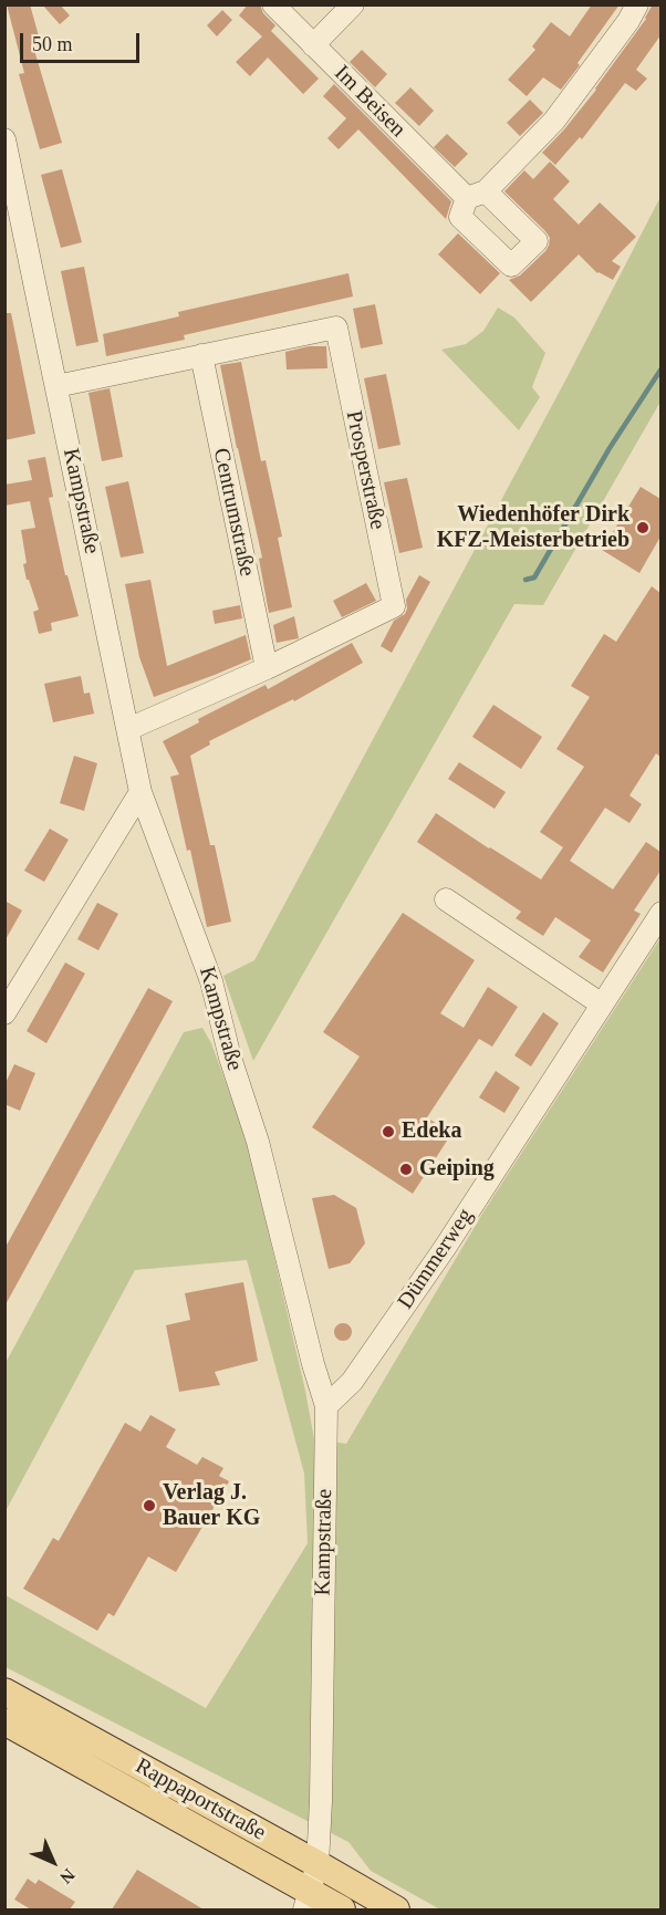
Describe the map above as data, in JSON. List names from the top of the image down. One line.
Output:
{"streets":{"main road":["Rappaportstraße"],"street":["Im Beisen","Prosperstraße","Kampstraße","Centrumstraße","Dümmerweg"]},"crossings":[["Prosperstraße","Kampstraße"],["Prosperstraße","Centrumstraße"],["Kampstraße","Dümmerweg"],["Kampstraße","Rappaportstraße"]],"places":["Wiedenhöfer Dirk KFZ-Meisterbetrieb","Edeka","Geiping","Verlag J. Bauer KG"],"scale_bar":"50 m","north":"bottom right"}
